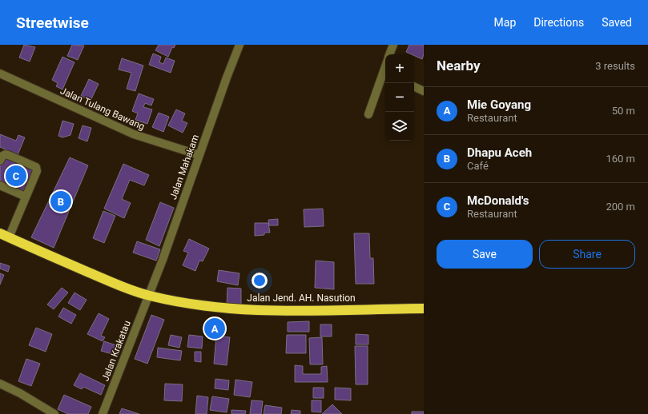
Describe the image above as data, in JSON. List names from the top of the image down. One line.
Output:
{"streets":{"highway":["Jalan Jend. AH. Nasution"],"street":["Jalan Tulang Bawang","Jalan Mahakam","Jalan Krakatau"]},"crossings":[["Jalan Tulang Bawang","Jalan Mahakam"],["Jalan Mahakam","Jalan Jend. AH. Nasution"],["Jalan Mahakam","Jalan Krakatau"],["Jalan Jend. AH. Nasution","Jalan Krakatau"]],"page":{"header":"Streetwise","nav":["Map","Directions","Saved"],"heading":["Nearby","3 results"],"map_buttons":["+","−"],"list":[{"mark":"A","name":"Mie Goyang","note":"Restaurant","value":"50 m"},{"mark":"B","name":"Dhapu Aceh","note":"Café","value":"160 m"},{"mark":"C","name":"McDonald's","note":"Restaurant","value":"200 m"}],"pins":["C","B","A"],"buttons":["Save","Share"]}}
